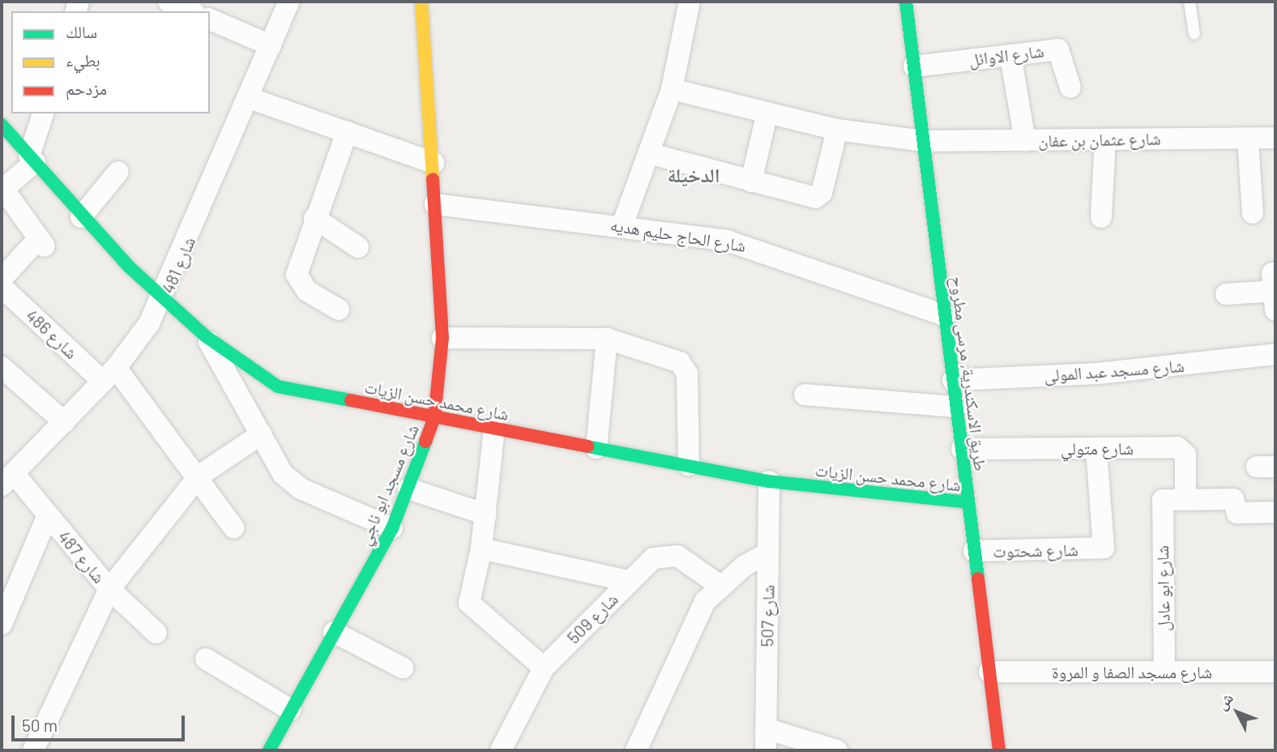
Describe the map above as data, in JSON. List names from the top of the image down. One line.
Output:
{"streets":{"street":["شارع الاوائل","شارع عثمان بن عفان","شارع الحاج حليم هديه","شارع 481","شارع 486","شارع مسجد عبد المولى","طريق الاسكندرية, مرسى مطروح","شارع محمد حسن الزيات","شارع متولي","شارع مسجد ابو ناجي","شارع شحتوت","شارع 487","شارع ابو عادل","شارع 507","شارع 509","شارع مسجد الصفا و المروة"]},"crossings":[["شارع الاوائل","طريق الاسكندرية, مرسى مطروح"],["شارع عثمان بن عفان","طريق الاسكندرية, مرسى مطروح"],["شارع الحاج حليم هديه","طريق الاسكندرية, مرسى مطروح"],["شارع الحاج حليم هديه","شارع مسجد ابو ناجي"],["شارع 481","شارع 486"],["شارع 481","شارع محمد حسن الزيات"],["شارع 481","شارع 487"],["شارع مسجد عبد المولى","طريق الاسكندرية, مرسى مطروح"],["طريق الاسكندرية, مرسى مطروح","شارع محمد حسن الزيات"],["طريق الاسكندرية, مرسى مطروح","شارع متولي"],["طريق الاسكندرية, مرسى مطروح","شارع شحتوت"],["طريق الاسكندرية, مرسى مطروح","شارع مسجد الصفا و المروة"],["شارع محمد حسن الزيات","شارع مسجد ابو ناجي"],["شارع محمد حسن الزيات","شارع 507"],["شارع متولي","شارع شحتوت"],["شارع متولي","شارع ابو عادل"],["شارع ابو عادل","شارع مسجد الصفا و المروة"]],"districts":["الدخيلة"],"legend":["سالك","بطيء","مزدحم"],"scale_bar":"50 m","north":"top left"}
